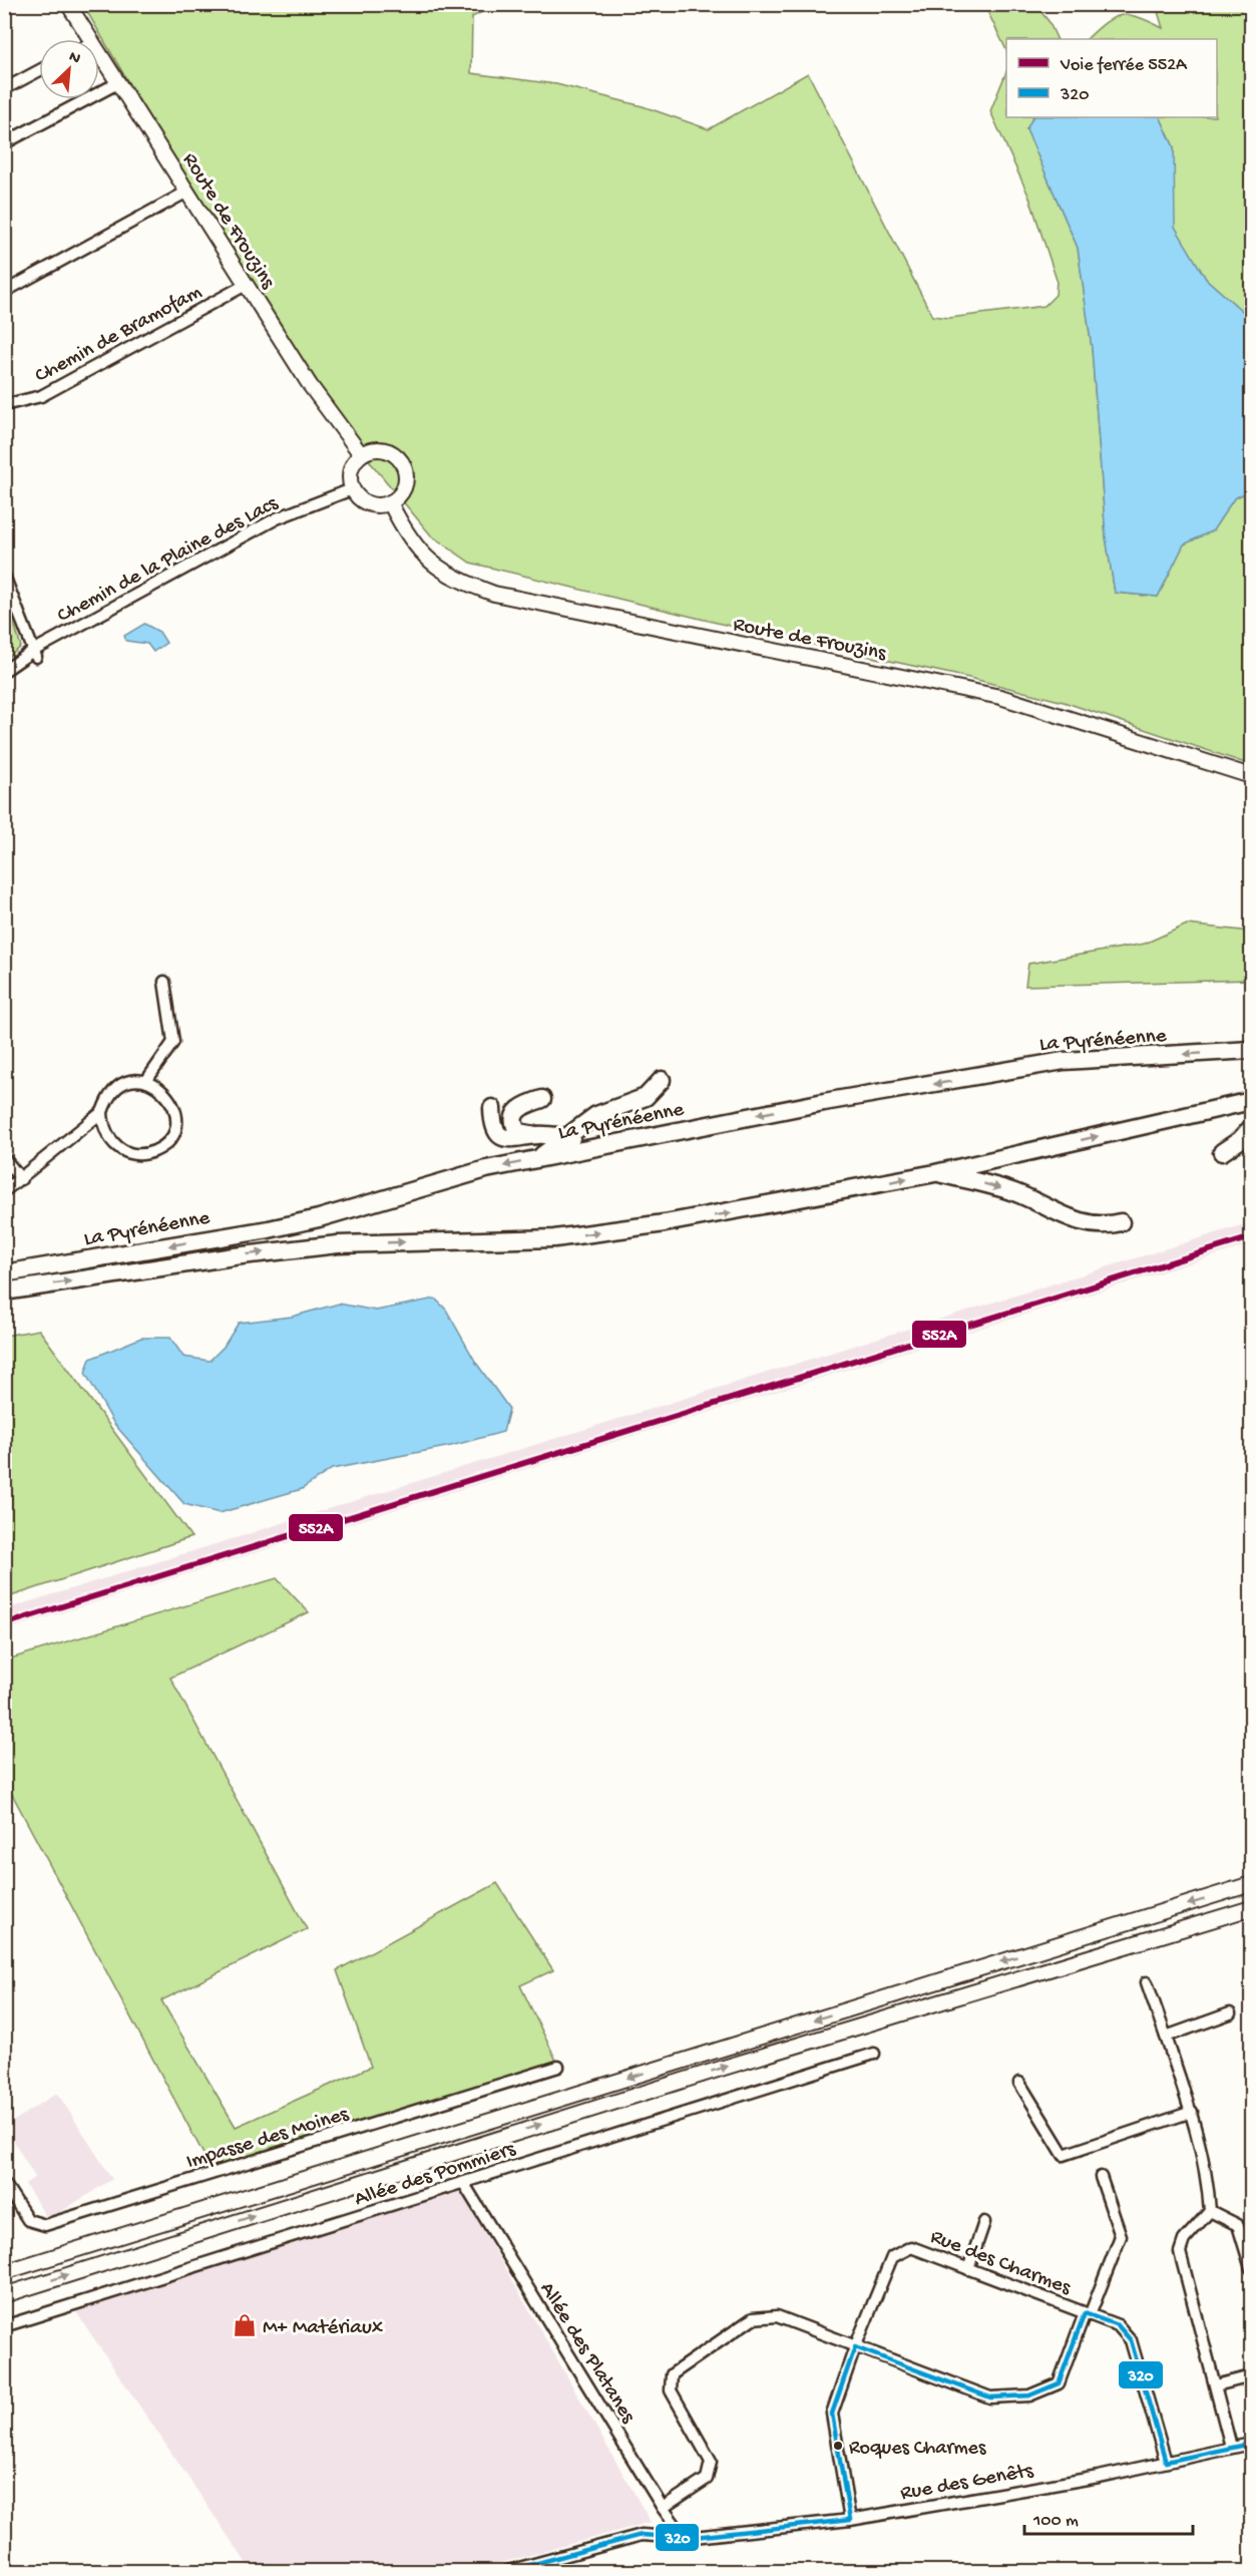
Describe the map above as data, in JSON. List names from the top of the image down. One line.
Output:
{"streets":{"highway":["La Pyrénéenne"],"main road":["Route de Frouzins"],"street":["Chemin de Bramofam","Chemin de la Plaine des Lacs","Impasse des Moines","Allée des Pommiers","Rue des Charmes","Allée des Platanes","Rue des Genêts"]},"crossings":[["Route de Frouzins","Chemin de Bramofam"],["Route de Frouzins","Chemin de la Plaine des Lacs"],["Allée des Pommiers","Allée des Platanes"],["Rue des Charmes","Rue des Genêts"],["Allée des Platanes","Rue des Genêts"]],"places":{"shop":["M+ Matériaux"],"other":["Roques Charmes"]},"lines":["rail line 552A","transit line 320"],"legend":["Voie ferrée 552A","320"],"scale_bar":"100 m","north":"top right"}
